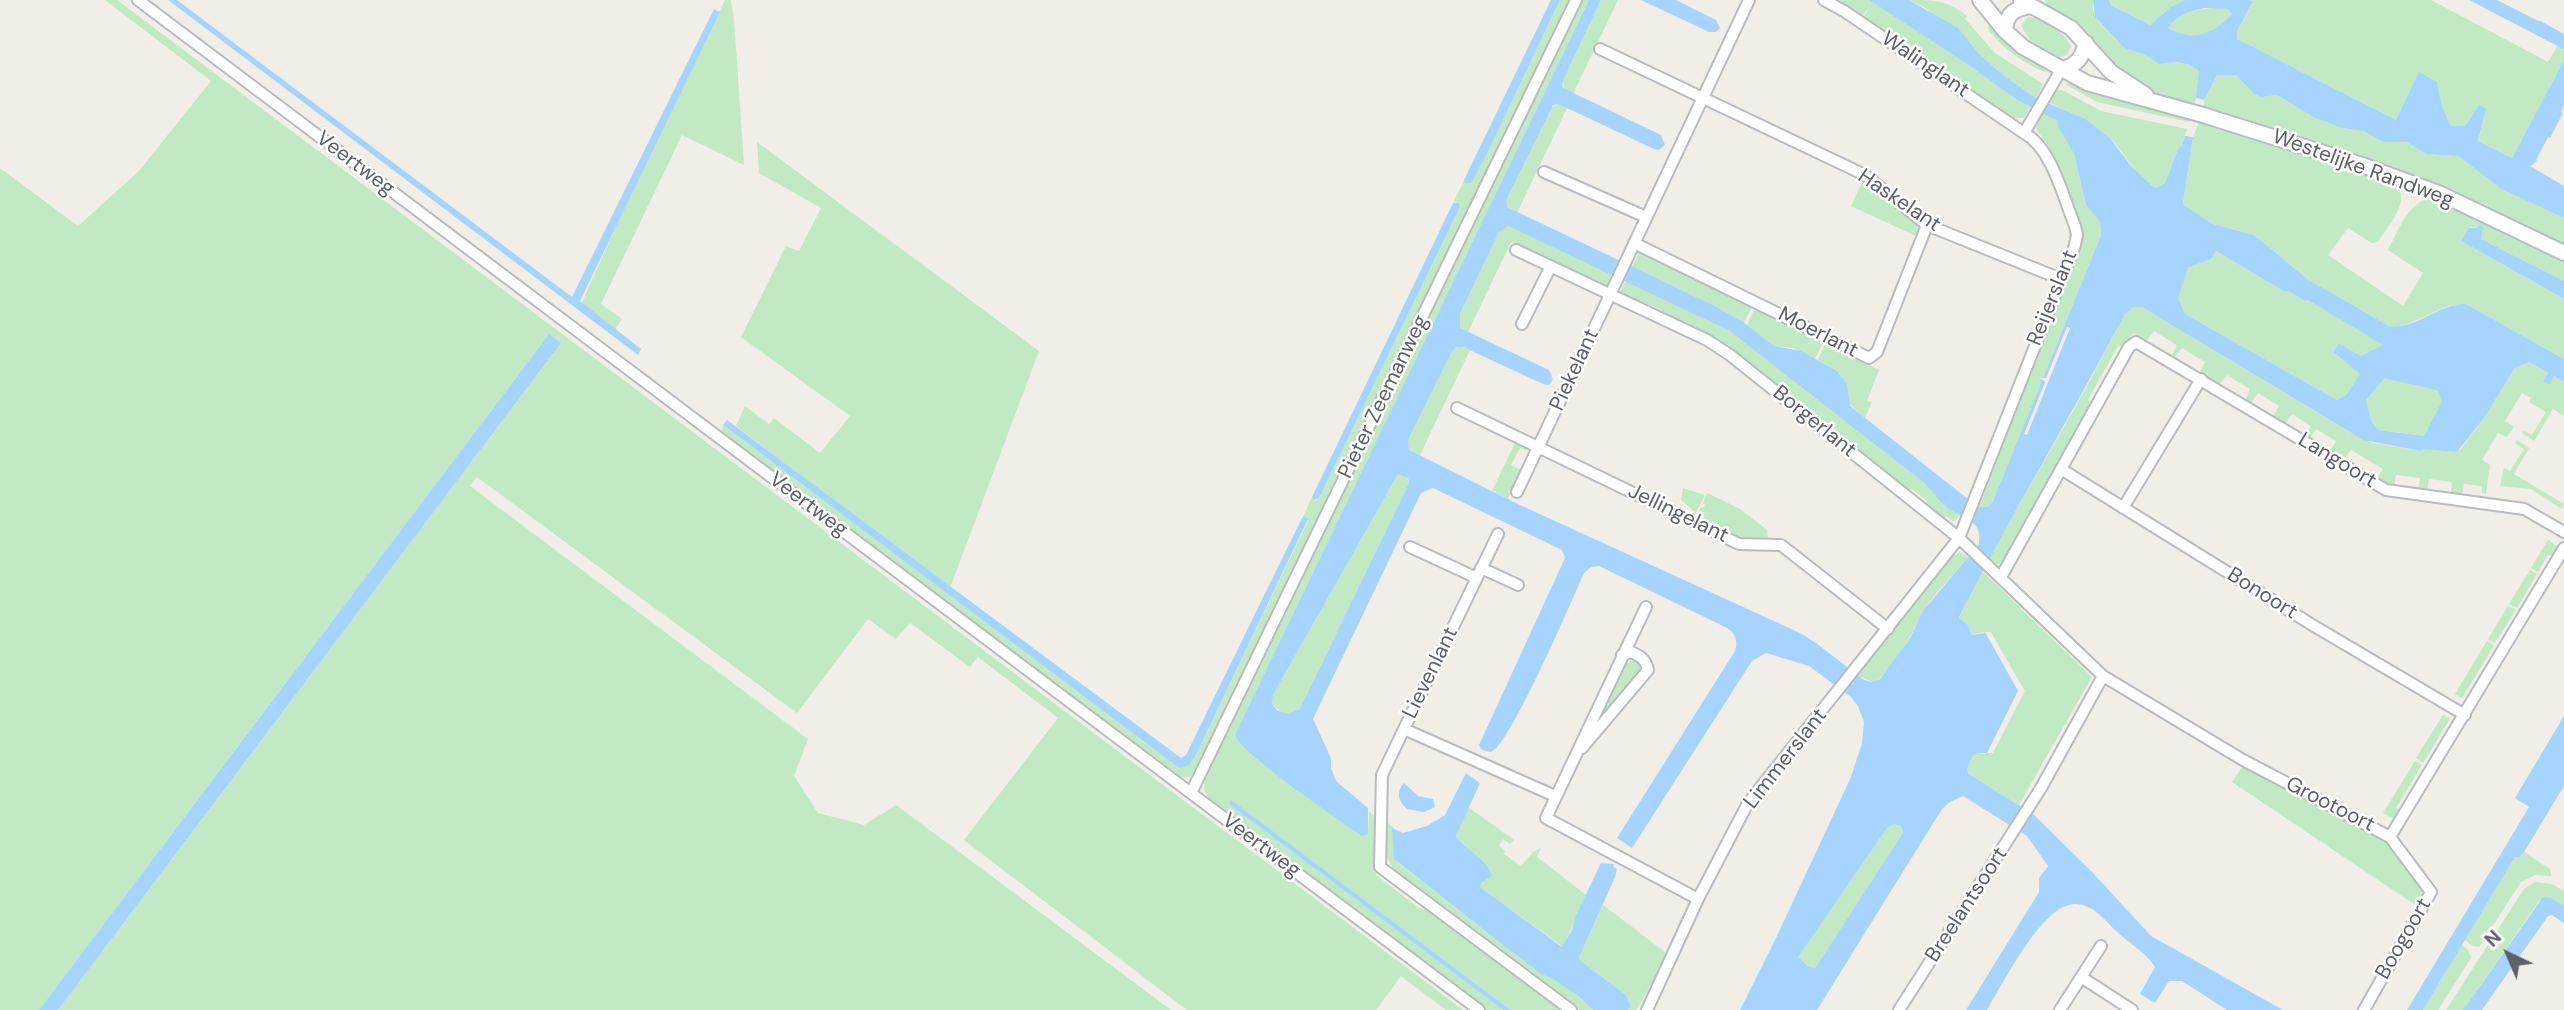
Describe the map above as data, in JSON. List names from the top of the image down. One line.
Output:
{"streets":{"street":["Walinglant","Veertweg","Westelijke Randweg","Haskelant","Reijerslant","Moerlant","Piekelant","Pieter Zeemanweg","Borgerlant","Langoort","Jellingelant","Bonoort","Lievenlant","Limmerslant","Grootoort","Breelantsoort","Boogoort"]},"crossings":[["Walinglant","Reijerslant"],["Veertweg","Pieter Zeemanweg"],["Haskelant","Reijerslant"],["Haskelant","Moerlant"],["Reijerslant","Borgerlant"],["Reijerslant","Jellingelant"],["Reijerslant","Limmerslant"],["Piekelant","Borgerlant"],["Piekelant","Jellingelant"],["Borgerlant","Langoort"],["Borgerlant","Grootoort"],["Langoort","Bonoort"],["Langoort","Grootoort"],["Jellingelant","Limmerslant"],["Bonoort","Grootoort"],["Grootoort","Breelantsoort"],["Grootoort","Boogoort"]],"north":"top left"}
